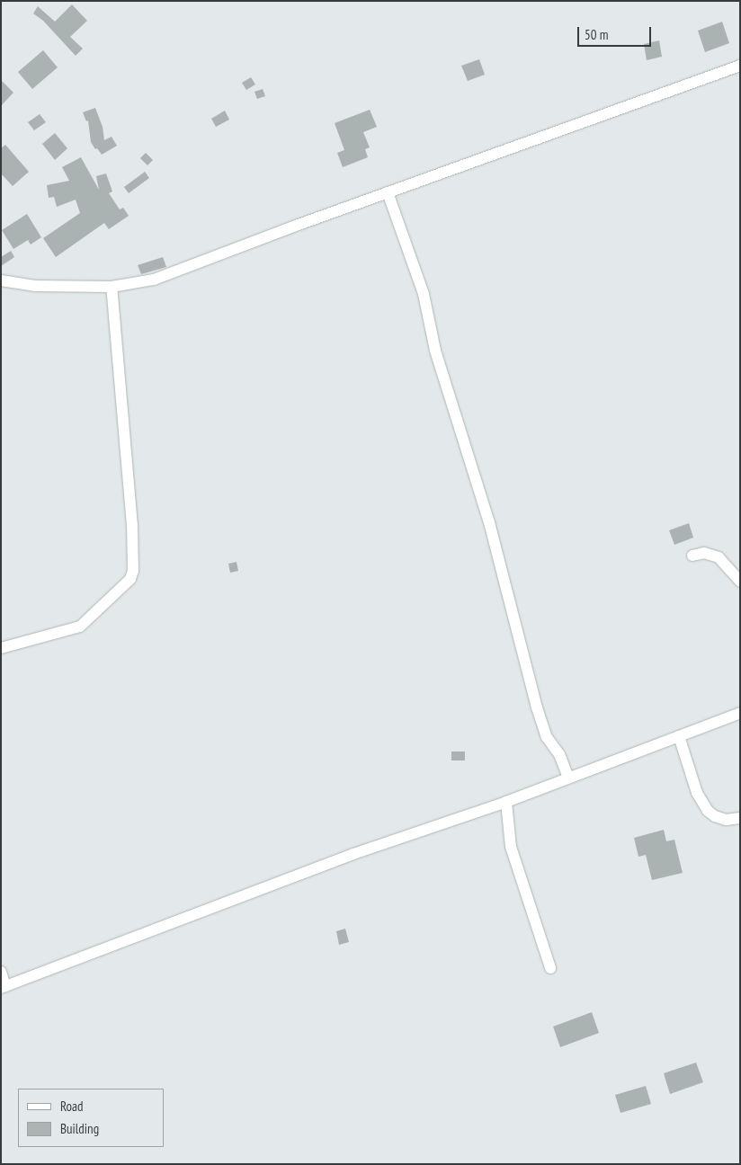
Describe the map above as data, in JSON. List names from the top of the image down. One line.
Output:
{"legend":["Road","Building"],"scale_bar":"50 m"}
